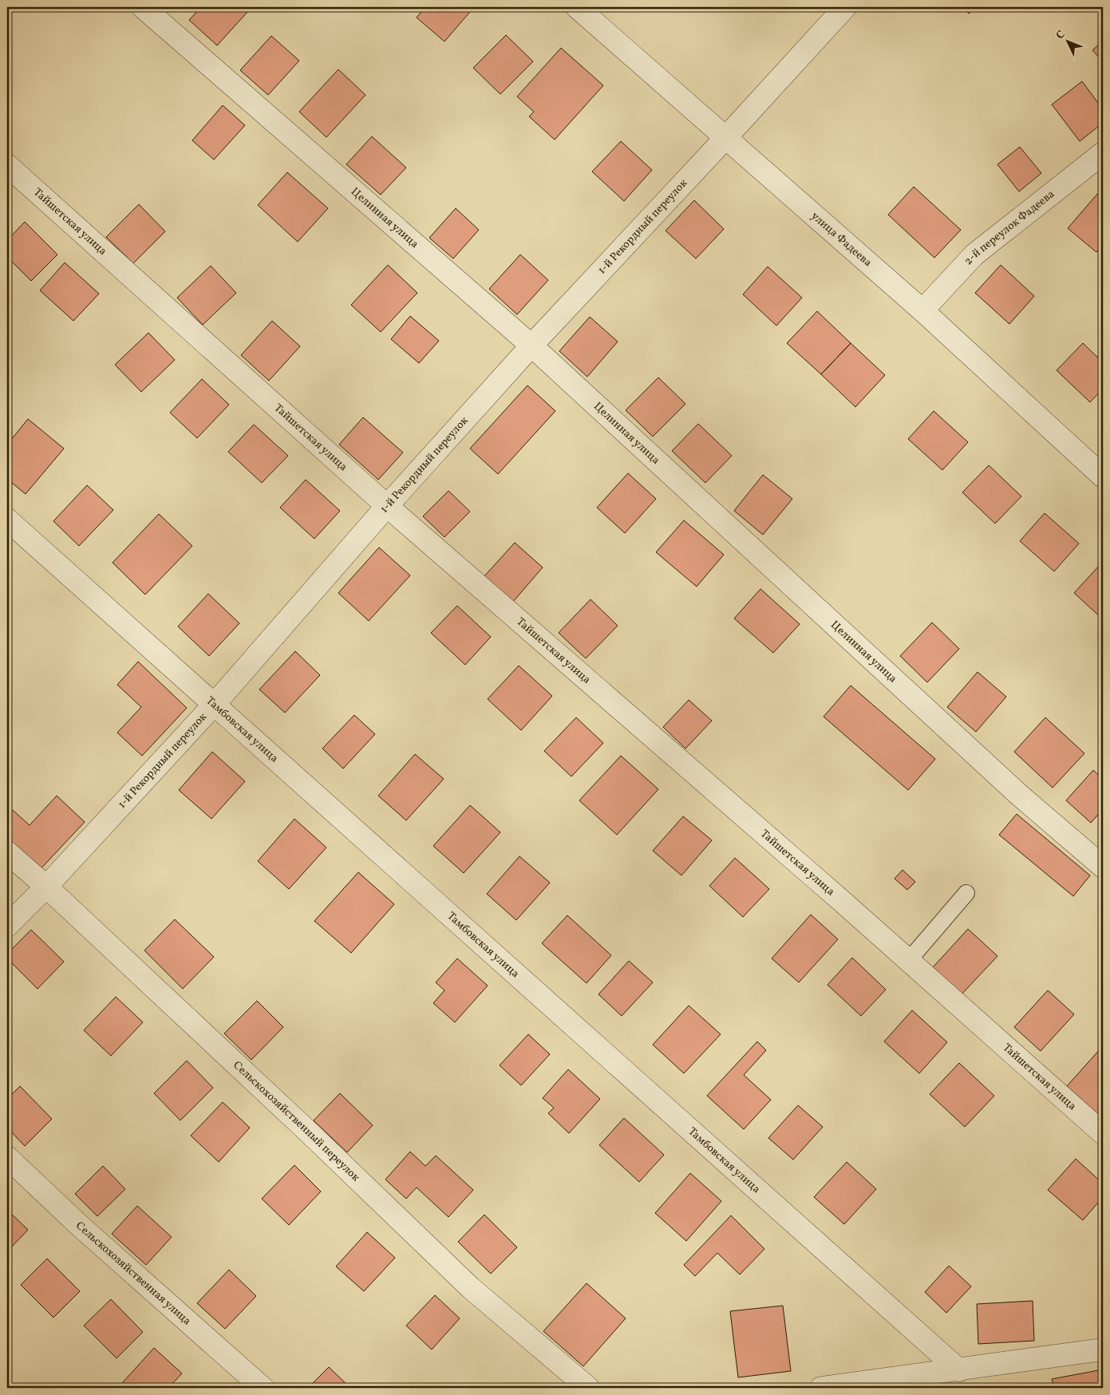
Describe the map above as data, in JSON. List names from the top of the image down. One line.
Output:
{"streets":{"street":["Целинная улица","Тайшетская улица","1-й Рекордный переулок","2-й переулок Фадеева","улица Фадеева","Тамбовская улица","Сельскохозяйственный переулок","Сельскохозяйственная улица"]},"crossings":[["Целинная улица","1-й Рекордный переулок"],["Тайшетская улица","1-й Рекордный переулок"],["1-й Рекордный переулок","улица Фадеева"],["1-й Рекордный переулок","Тамбовская улица"],["1-й Рекордный переулок","Сельскохозяйственный переулок"],["2-й переулок Фадеева","улица Фадеева"]],"north":"top left"}
